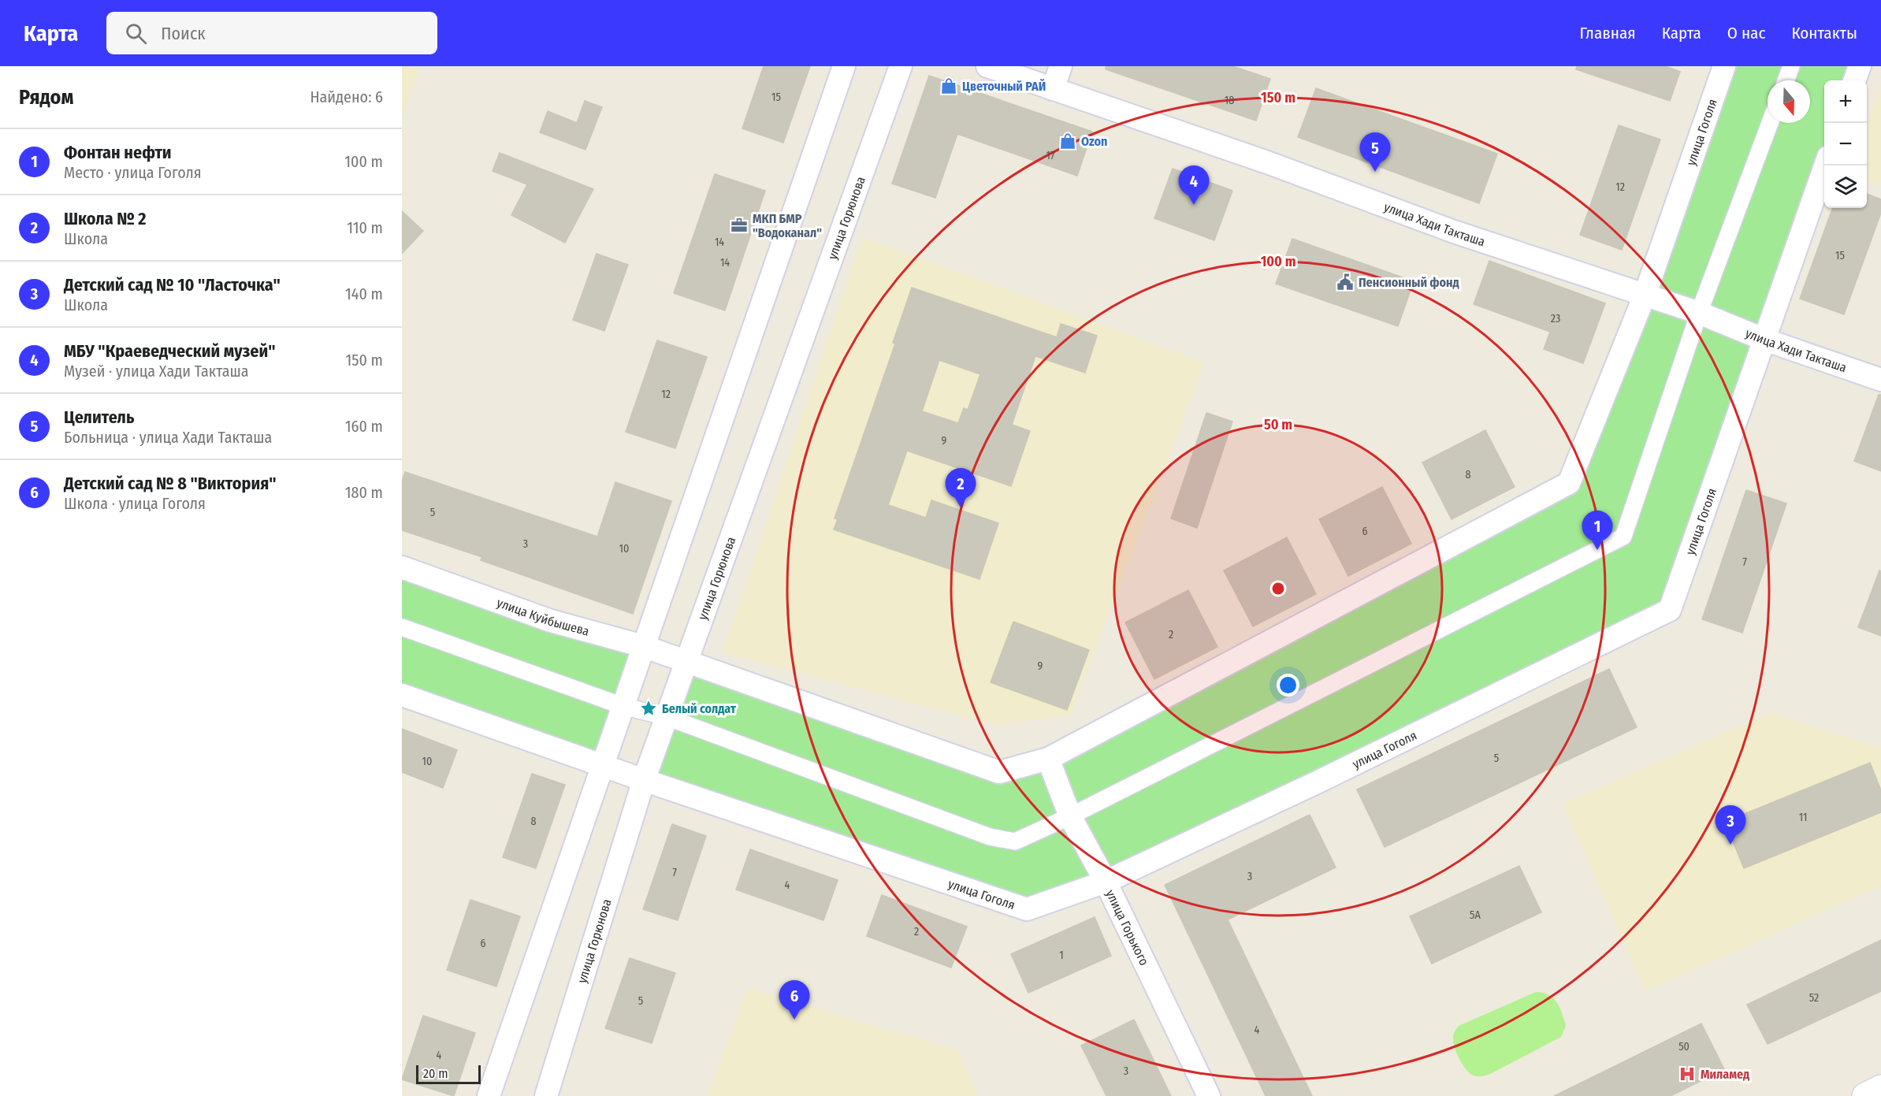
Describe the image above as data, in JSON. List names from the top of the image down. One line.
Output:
{"streets":{"street":["улица Гоголя","улица Горюнова","улица Хади Такташа","улица Куйбышева","улица Горького"]},"crossings":[["улица Гоголя","улица Горюнова"],["улица Гоголя","улица Хади Такташа"],["улица Гоголя","улица Куйбышева"],["улица Гоголя","улица Горького"],["улица Горюнова","улица Куйбышева"]],"places":{"shop":["Цветочный РАЙ","Ozon"],"office":["МКП БМР \"Водоканал\""],"public building":["Пенсионный фонд"],"place":["Белый солдат"],"hospital":["Миламед"]},"house_numbers":["15","18","17","12","14","15","14","23","12","9","8","5","6","3","10","7","2","9","5","10","11","8","7","3","4","5А","2","6","1","52","5","4","50","4","3"],"scale_bar":"20 m","north":"bottom","page":{"header":"Карта","search":"Поиск","nav":["Главная","Карта","О нас","Контакты"],"heading":["Рядом","Найдено: 6"],"map_buttons":["+","−"],"list":[{"mark":"1","name":"Фонтан нефти","note":"Место · улица Гоголя","value":"100 m"},{"mark":"2","name":"Школа № 2","note":"Школа","value":"110 m"},{"mark":"3","name":"Детский сад № 10 \"Ласточка\"","note":"Школа","value":"140 m"},{"mark":"4","name":"МБУ \"Краеведческий музей\"","note":"Музей · улица Хади Такташа","value":"150 m"},{"mark":"5","name":"Целитель","note":"Больница · улица Хади Такташа","value":"160 m"},{"mark":"6","name":"Детский сад № 8 \"Виктория\"","note":"Школа · улица Гоголя","value":"180 m"}],"pins":["5","4","2","1","3","6"],"scale":"20 m"},"rings":["150 m","100 m","50 m"]}
